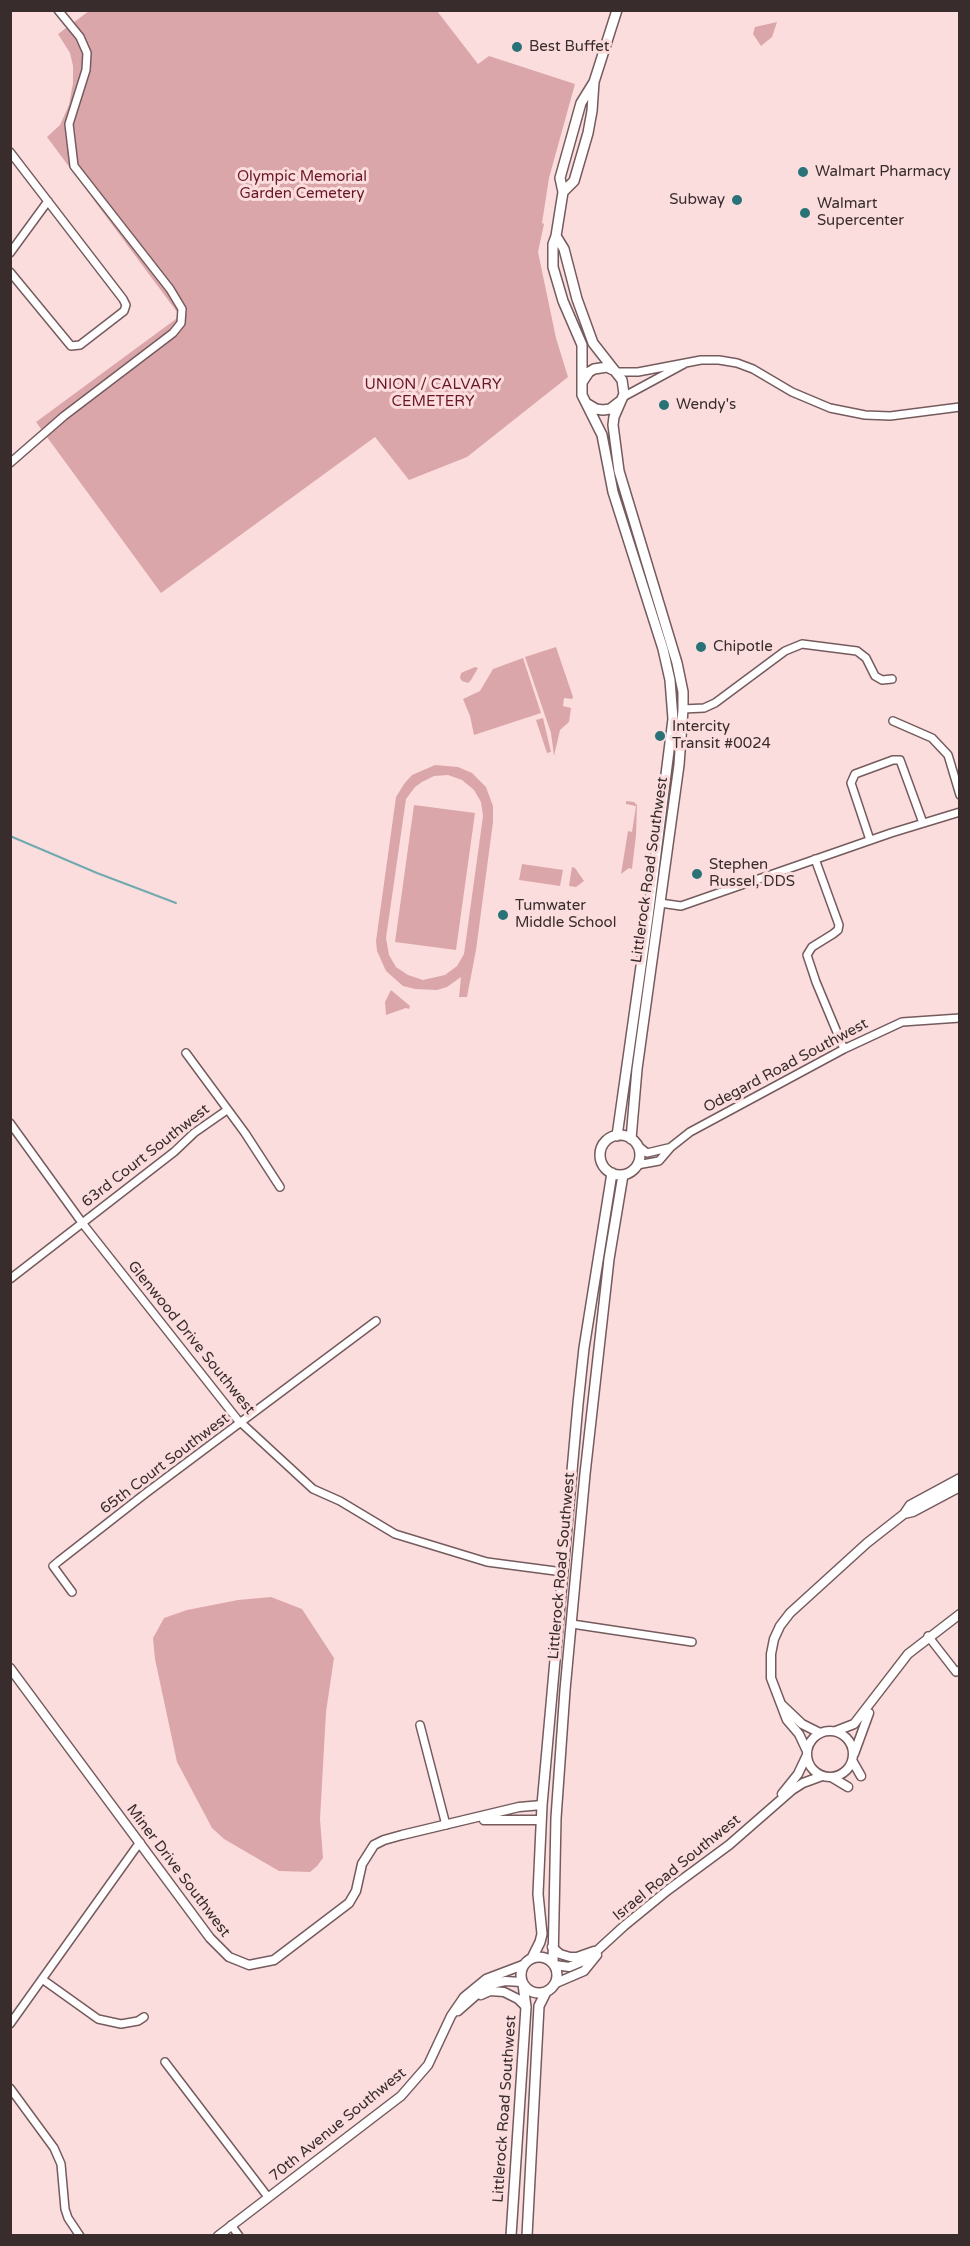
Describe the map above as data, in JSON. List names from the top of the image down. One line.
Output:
{"streets":{"main road":["Littlerock Road Southwest"],"street":["Odegard Road Southwest","63rd Court Southwest","Glenwood Drive Southwest","65th Court Southwest","Israel Road Southwest","Miner Drive Southwest","70th Avenue Southwest"]},"crossings":[["Littlerock Road Southwest","Odegard Road Southwest"],["Littlerock Road Southwest","Glenwood Drive Southwest"],["Littlerock Road Southwest","Israel Road Southwest"],["Littlerock Road Southwest","Miner Drive Southwest"],["Littlerock Road Southwest","70th Avenue Southwest"],["63rd Court Southwest","Glenwood Drive Southwest"],["Glenwood Drive Southwest","65th Court Southwest"],["Israel Road Southwest","70th Avenue Southwest"]],"parks":["Olympic Memorial Garden Cemetery","UNION / CALVARY CEMETERY"],"places":["Best Buffet","Walmart Pharmacy","Subway","Walmart Supercenter","Wendy's","Chipotle","Intercity Transit #0024","Stephen Russel, DDS","Tumwater Middle School"]}
